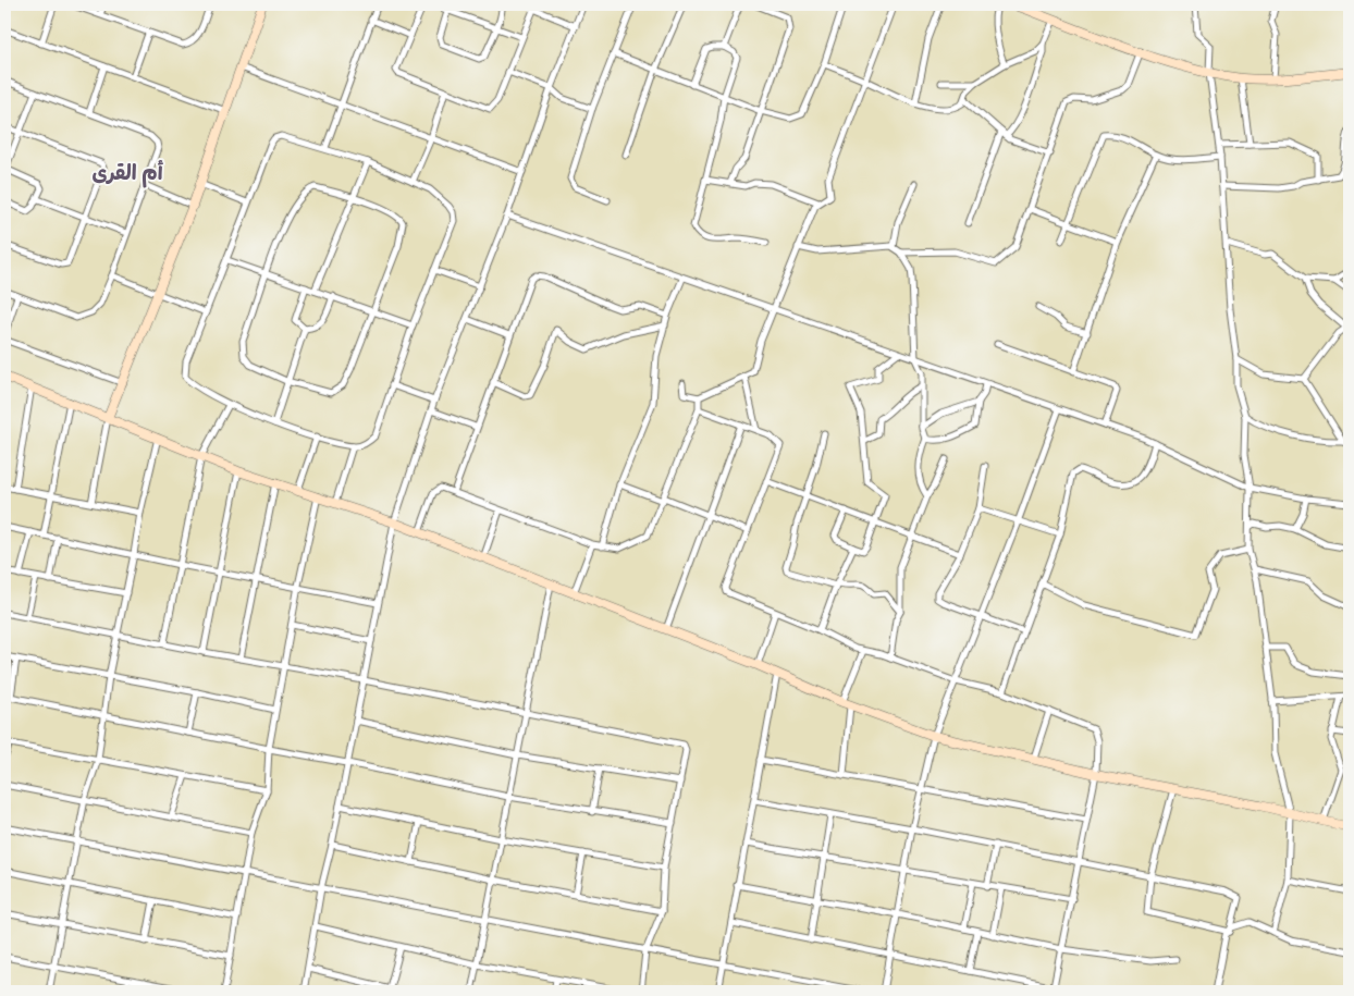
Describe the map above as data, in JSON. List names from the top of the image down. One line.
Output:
{"districts":["أم القرى"]}
